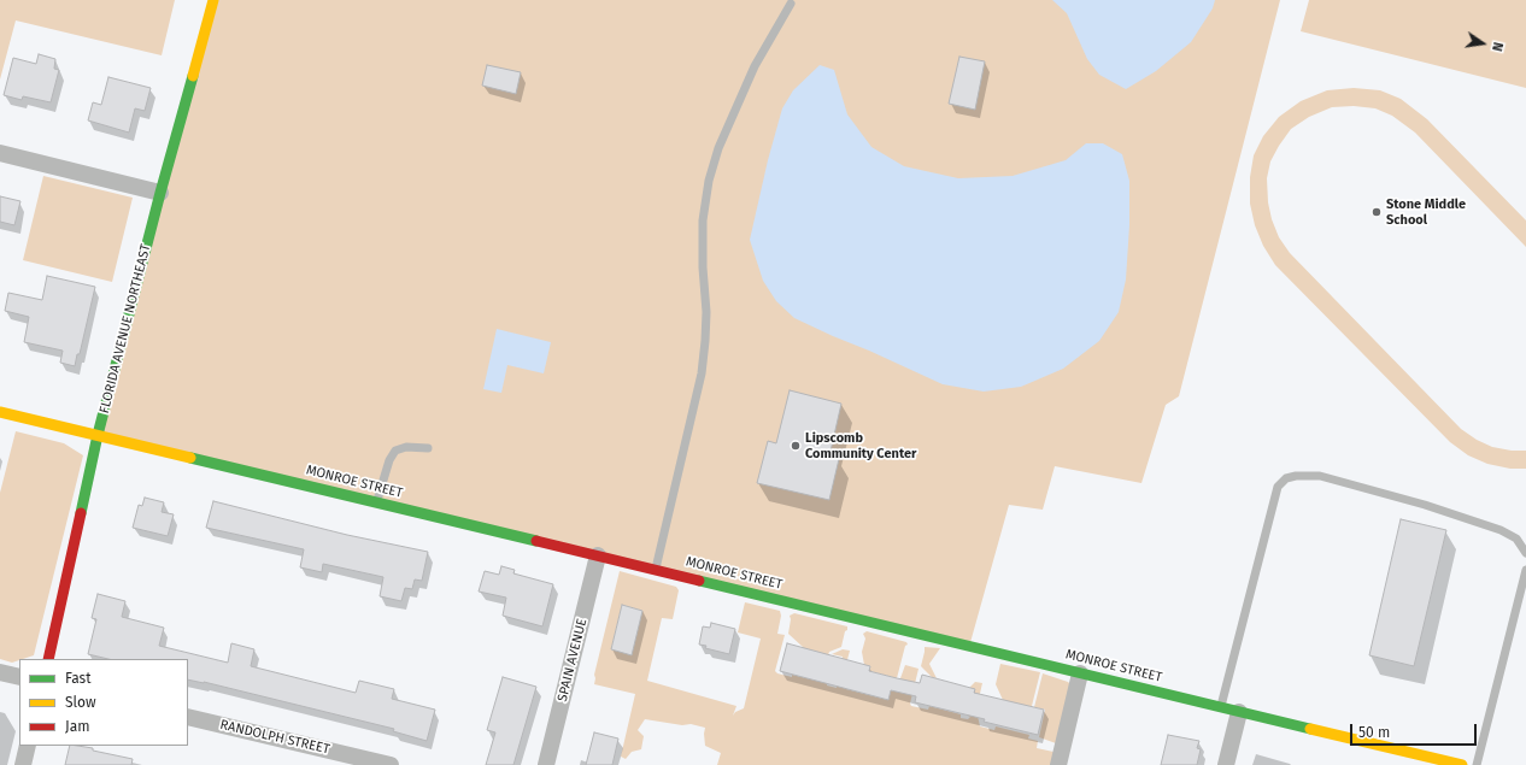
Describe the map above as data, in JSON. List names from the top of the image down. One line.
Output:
{"streets":{"street":["FLORIDA AVENUE NORTHEAST","MONROE STREET","SPAIN AVENUE","RANDOLPH STREET"]},"crossings":[["FLORIDA AVENUE NORTHEAST","MONROE STREET"],["MONROE STREET","SPAIN AVENUE"]],"places":["Stone Middle School","Lipscomb Community Center"],"legend":["Fast","Slow","Jam"],"scale_bar":"50 m","north":"right"}
